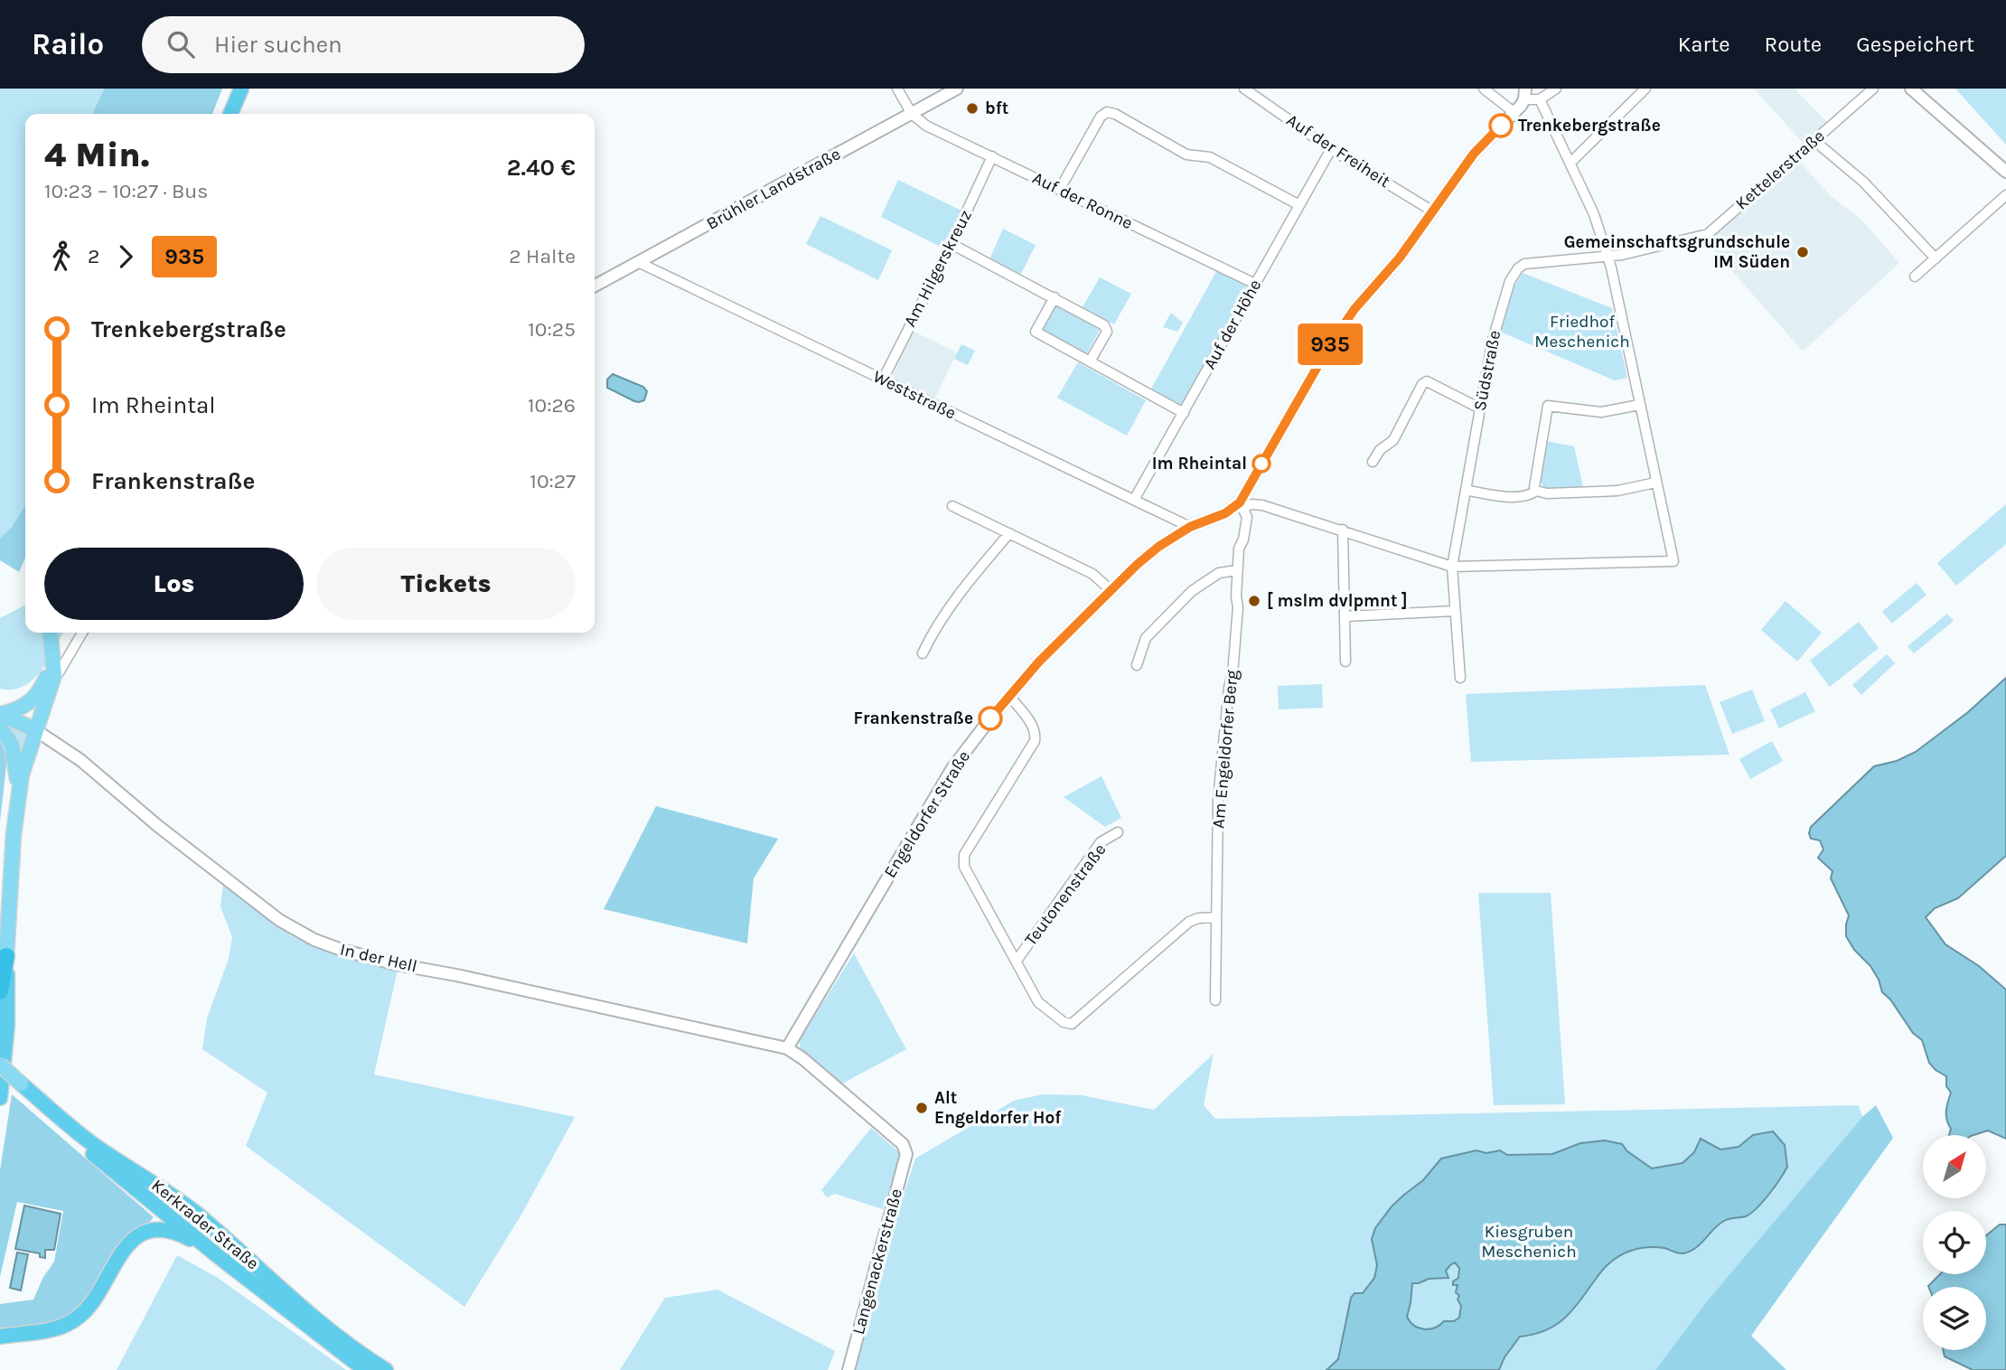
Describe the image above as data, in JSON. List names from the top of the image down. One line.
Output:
{"streets":{"highway":["Kerkrader Straße"],"street":["Auf der Freiheit","Kettelerstraße","Brühler Landstraße","Auf der Ronne","Am Hilgerskreuz","Auf der Höhe","Südstraße","Weststraße","Am Engeldorfer Berg","Engeldorfer Straße","Teutonenstraße","In der Hell","Langenackerstraße"]},"crossings":[["Auf der Freiheit","Auf der Höhe"],["Kettelerstraße","Südstraße"],["Brühler Landstraße","Auf der Ronne"],["Brühler Landstraße","Weststraße"],["Auf der Ronne","Am Hilgerskreuz"],["Auf der Ronne","Auf der Höhe"],["Am Hilgerskreuz","Weststraße"],["Auf der Höhe","Weststraße"],["Weststraße","Engeldorfer Straße"],["Am Engeldorfer Berg","Engeldorfer Straße"],["Engeldorfer Straße","In der Hell"],["Engeldorfer Straße","Langenackerstraße"],["In der Hell","Langenackerstraße"]],"parks":["Friedhof Meschenich","Kiesgruben Meschenich"],"places":["bft","Trenkebergstraße","Gemeinschaftsgrundschule IM Süden","Im Rheintal","[ mslm dvlpmnt ]","Frankenstraße","Alt Engeldorfer Hof"],"lines":["bus line 935"],"north":"top right","page":{"header":"Railo","search":"Hier suchen","nav":["Karte","Route","Gespeichert"],"on_map":"935","heading":["4 Min.","10:23 – 10:27 · Bus","2.40 €"],"legs":["2","935","2 Halte"],"list":[{"name":"Trenkebergstraße","value":"10:25"},{"name":"Im Rheintal","value":"10:26"},{"name":"Frankenstraße","value":"10:27"}],"buttons":["Los","Tickets"]}}
